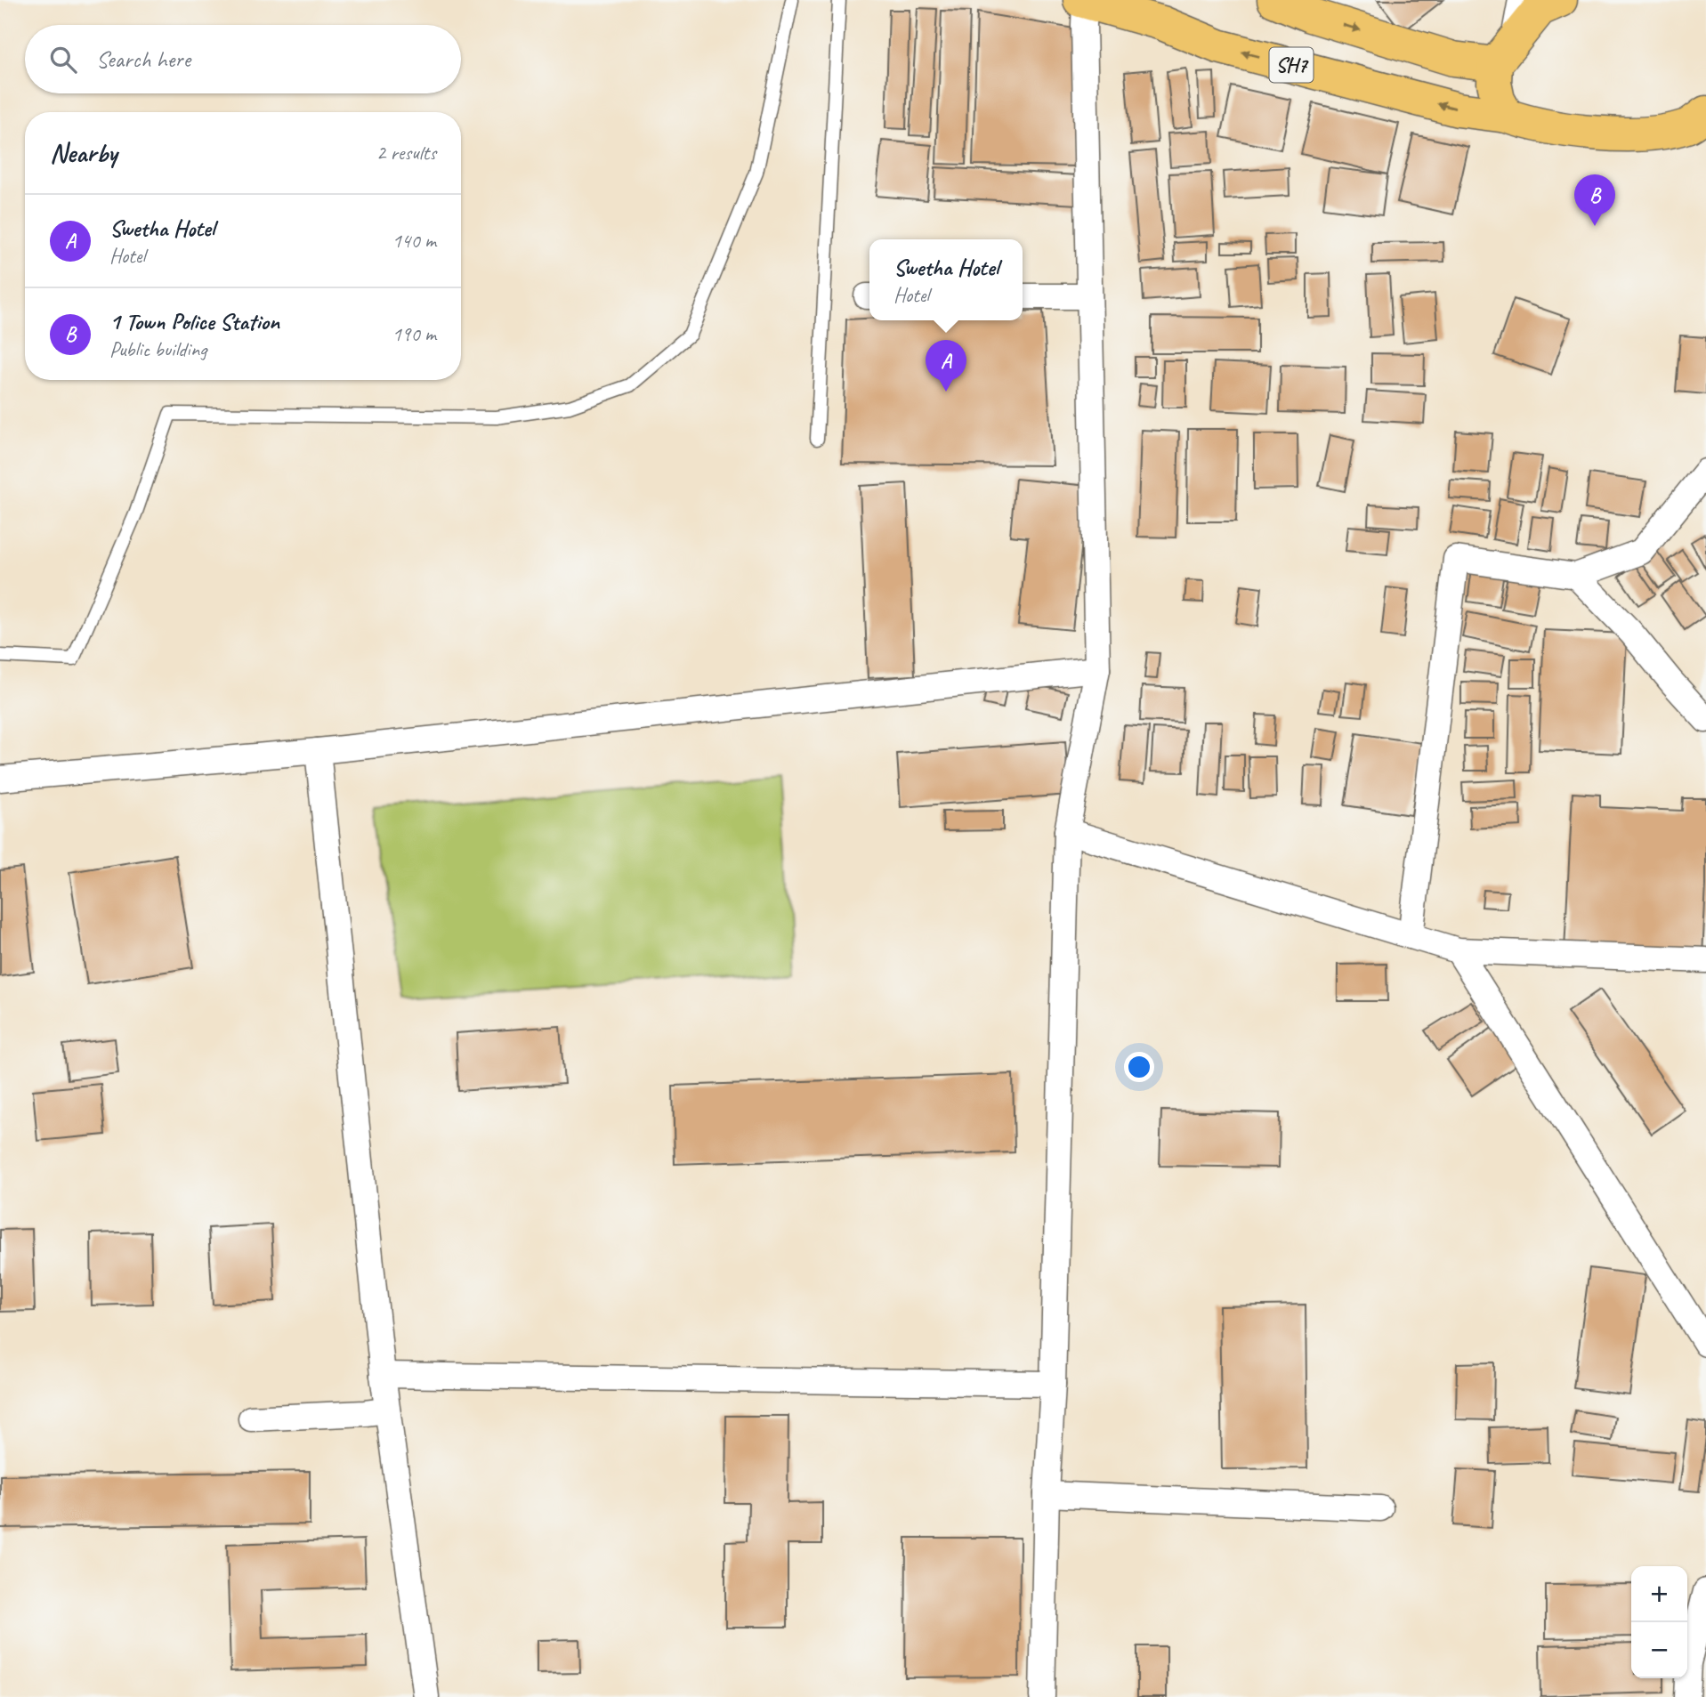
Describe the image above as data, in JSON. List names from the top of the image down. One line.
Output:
{"streets":{"main road":["SH7"]},"page":{"search":"Search here","heading":["Nearby","2 results"],"pins":["B","A"],"list":[{"mark":"A","name":"Swetha Hotel","note":"Hotel","value":"140 m"},{"mark":"B","name":"1 Town Police Station","note":"Public building","value":"190 m"}],"popup":["Swetha Hotel","Hotel"],"map_buttons":["+","−"]}}
